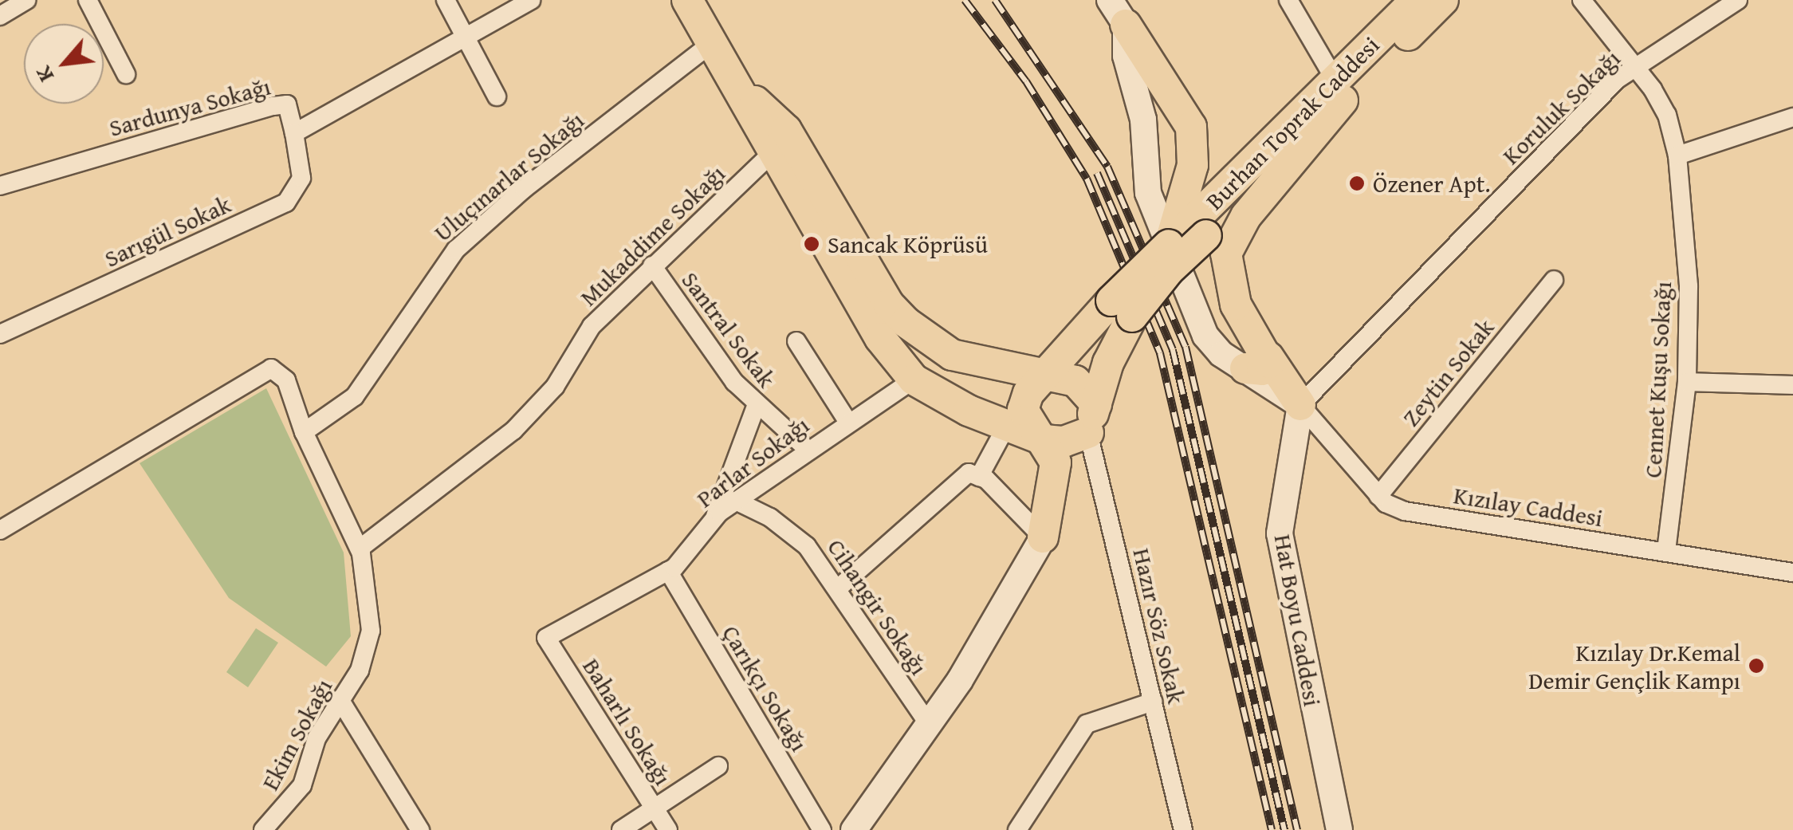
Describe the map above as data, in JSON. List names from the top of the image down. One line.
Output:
{"streets":{"main road":["Burhan Toprak Caddesi"],"street":["Sardunya Sokağı","Koruluk Sokağı","Uluçınarlar Sokağı","Sarıgül Sokak","Mukaddime Sokağı","Santral Sokak","Zeytin Sokak","Cennet Kuşu Sokağı","Parlar Sokağı","Kızılay Caddesi","Cihangir Sokağı","Hat Boyu Caddesi","Hazır Söz Sokak","Çarıkçı Sokağı","Baharlı Sokağı","Ekim Sokağı"]},"crossings":[["Sardunya Sokağı","Sarıgül Sokak"],["Koruluk Sokağı","Cennet Kuşu Sokağı"],["Koruluk Sokağı","Kızılay Caddesi"],["Koruluk Sokağı","Hat Boyu Caddesi"],["Uluçınarlar Sokağı","Ekim Sokağı"],["Mukaddime Sokağı","Santral Sokak"],["Mukaddime Sokağı","Ekim Sokağı"],["Santral Sokak","Parlar Sokağı"],["Zeytin Sokak","Kızılay Caddesi"],["Cennet Kuşu Sokağı","Kızılay Caddesi"],["Parlar Sokağı","Cihangir Sokağı"],["Parlar Sokağı","Çarıkçı Sokağı"],["Parlar Sokağı","Baharlı Sokağı"],["Kızılay Caddesi","Hat Boyu Caddesi"]],"places":["Özener Apt.","Sancak Köprüsü","Kızılay Dr.Kemal Demir Gençlik Kampı"],"north":"bottom left"}
